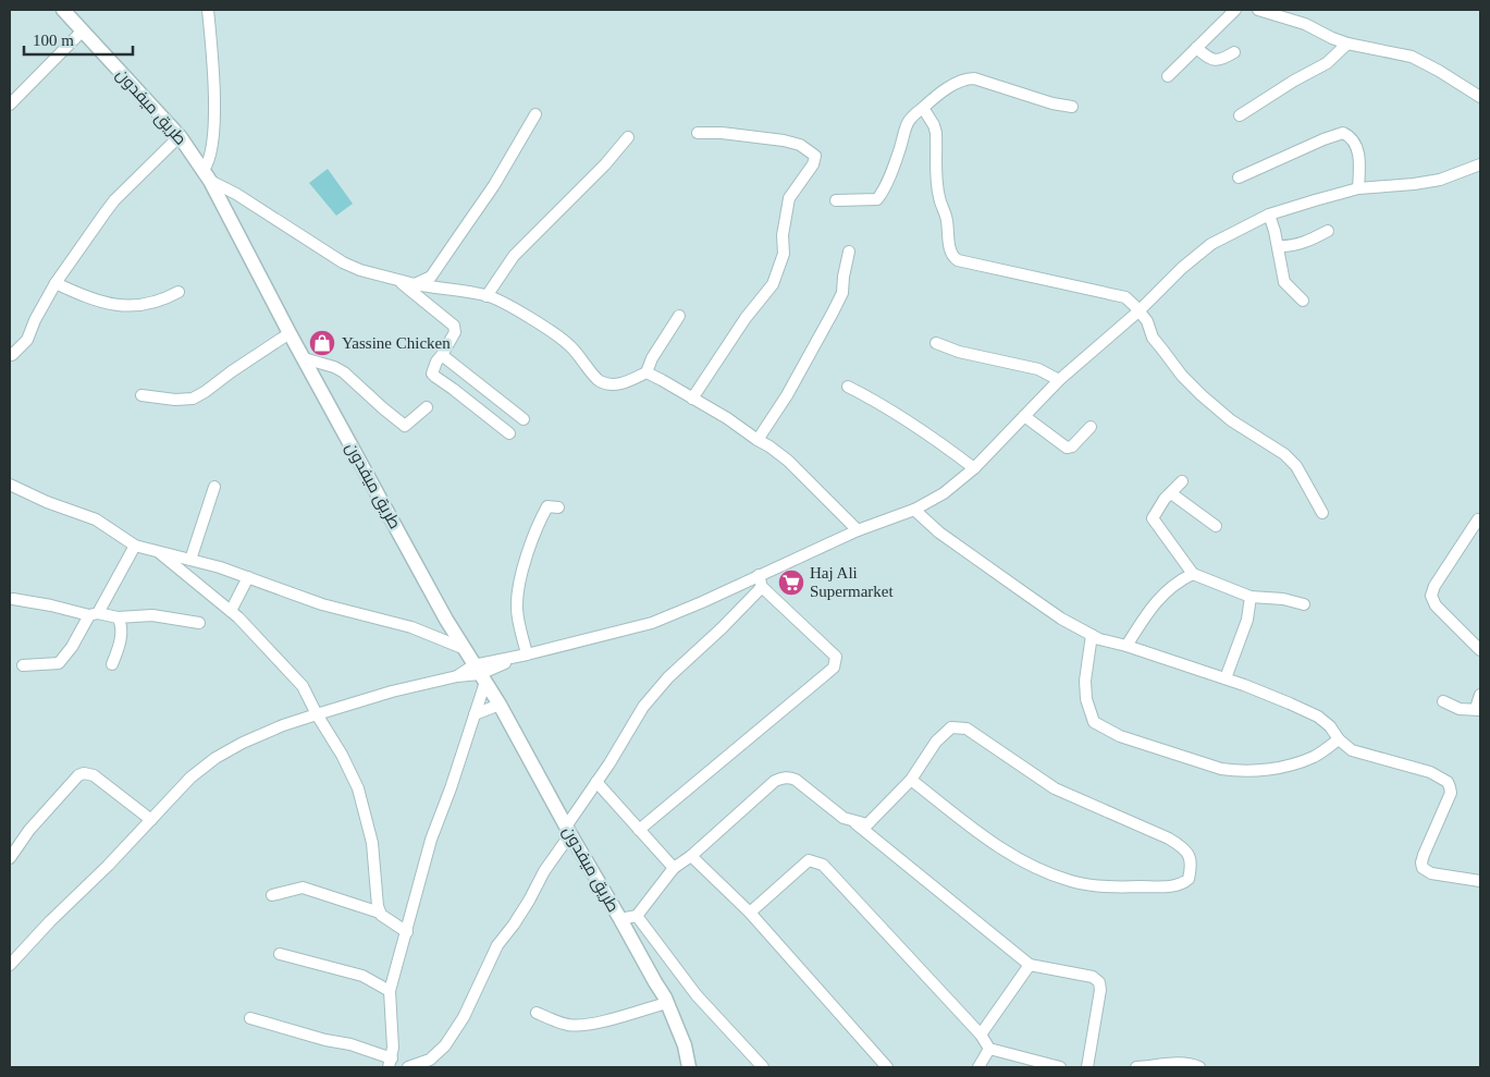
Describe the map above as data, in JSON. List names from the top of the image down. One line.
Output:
{"streets":{"main road":["طريق ميفدون"]},"places":{"shop":["Yassine Chicken"],"supermarket":["Haj Ali Supermarket"]},"scale_bar":"100 m"}
